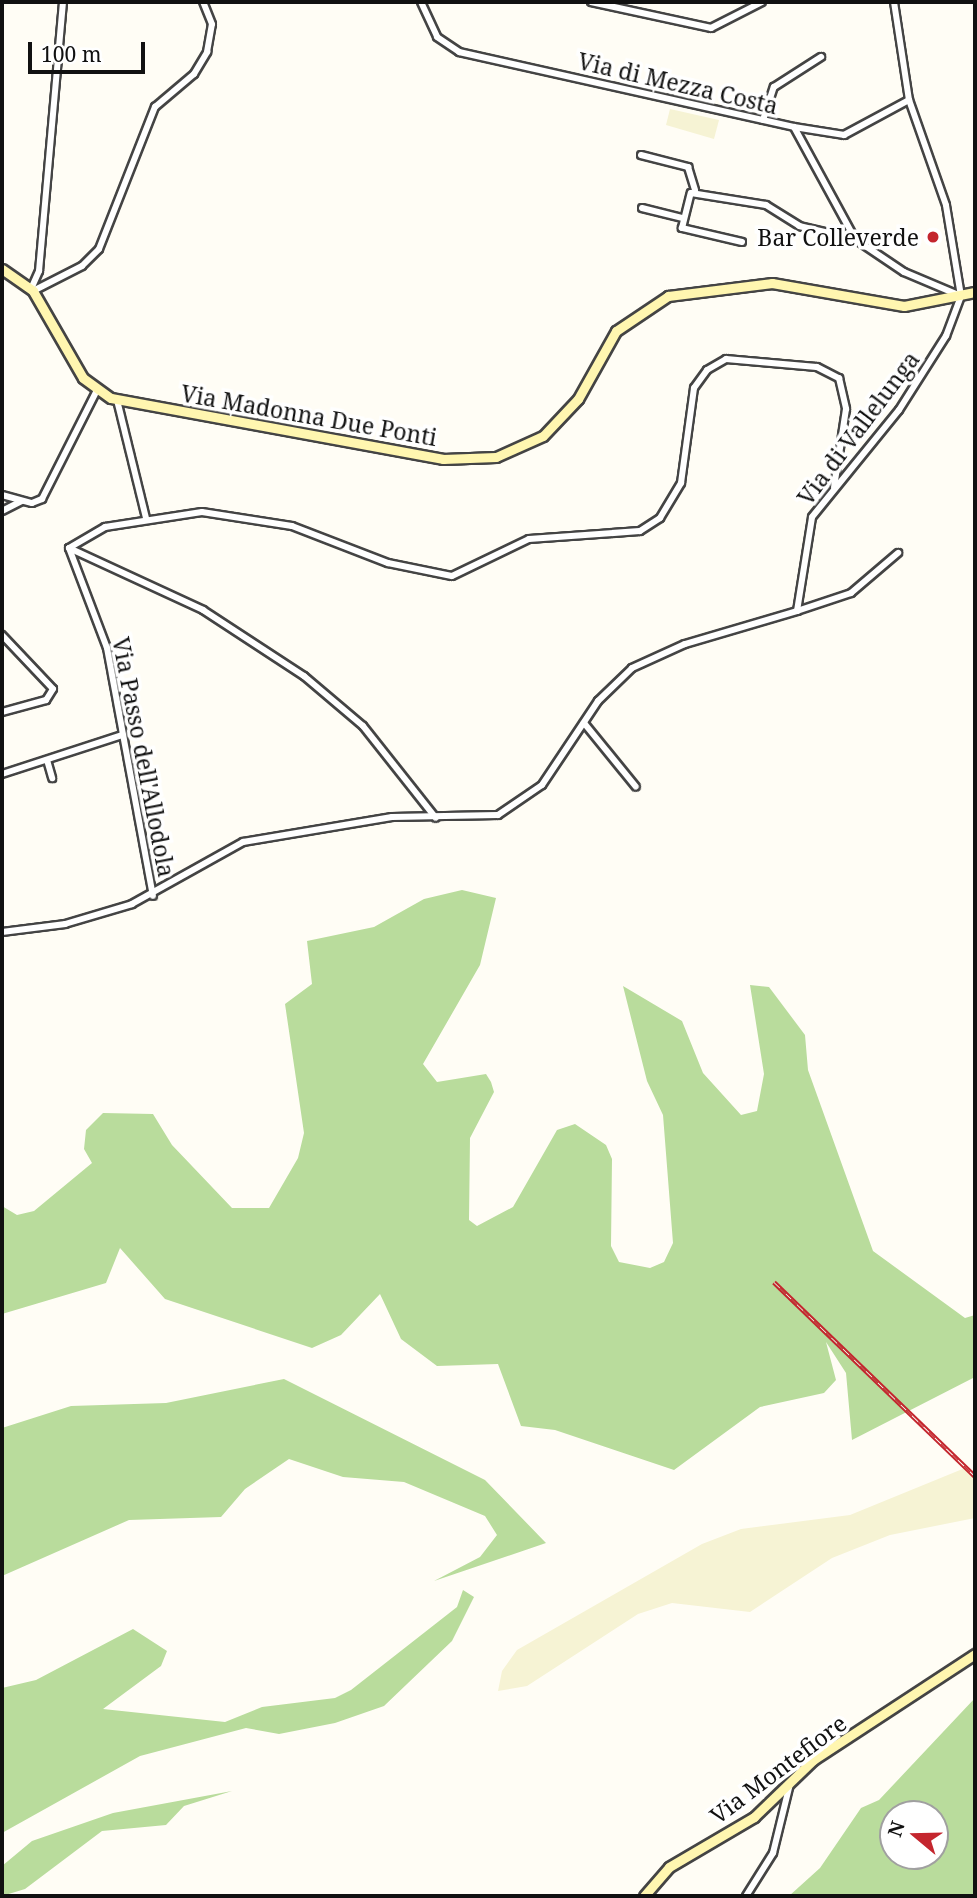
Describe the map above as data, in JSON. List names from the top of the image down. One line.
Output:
{"streets":{"main road":["Via Madonna Due Ponti","Via Montefiore"],"street":["Via di Mezza Costa","Via di Vallelunga","Via Passo dell'Allodola"]},"crossings":[["Via di Mezza Costa","Via Madonna Due Ponti"],["Via di Mezza Costa","Via di Vallelunga"],["Via Madonna Due Ponti","Via di Vallelunga"]],"places":["Bar Colleverde"],"scale_bar":"100 m","north":"left"}
